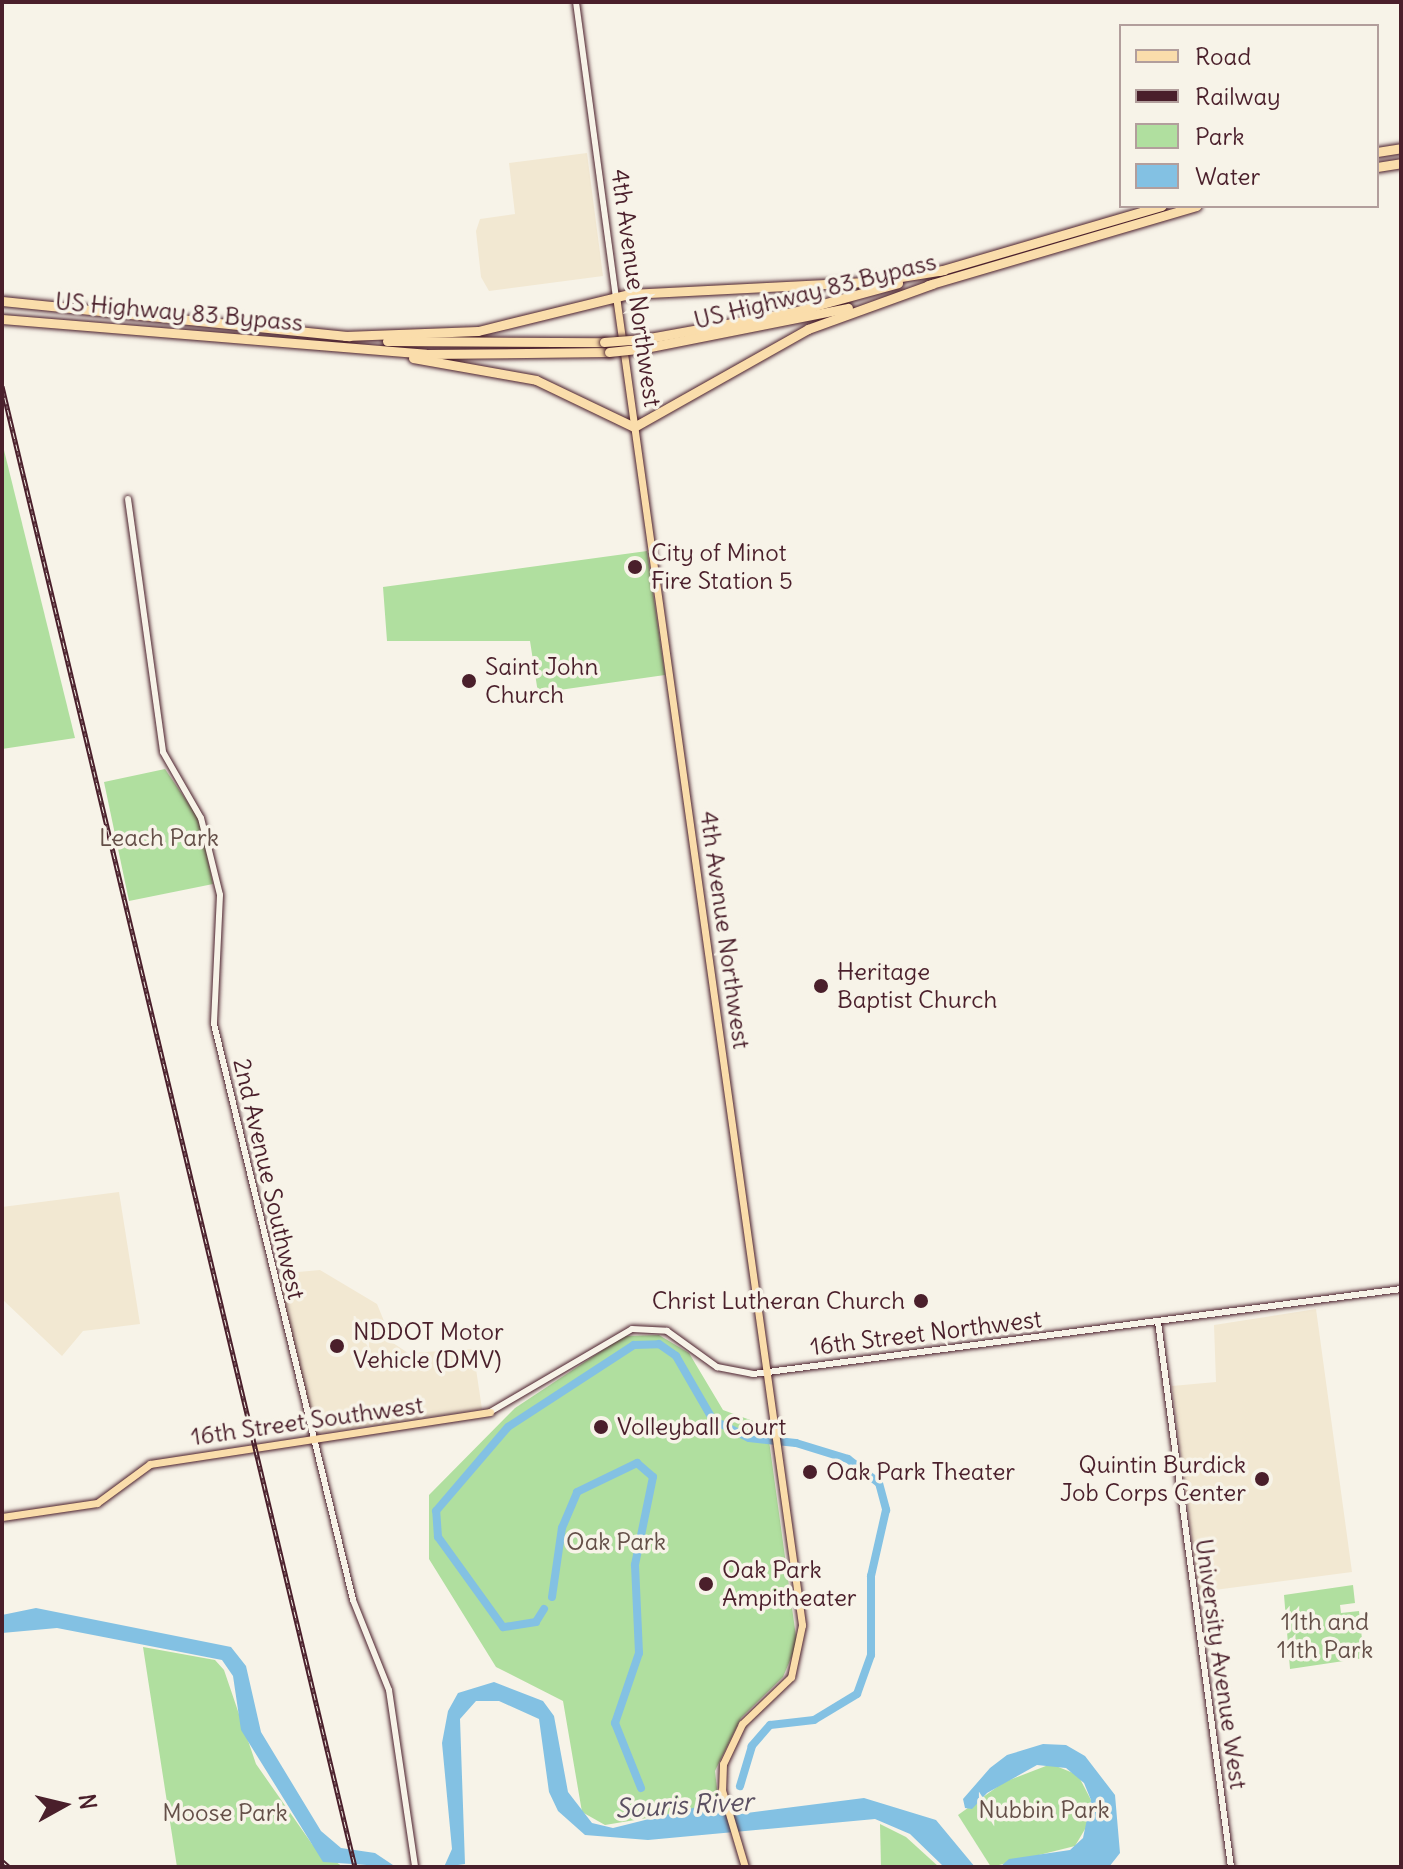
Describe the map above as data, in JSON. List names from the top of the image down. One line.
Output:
{"streets":{"highway":["US Highway 83 Bypass"],"main road":["4th Avenue Northwest","16th Street Southwest"],"street":["2nd Avenue Southwest","16th Street Northwest","University Avenue West"]},"crossings":[["4th Avenue Northwest","16th Street Northwest"],["2nd Avenue Southwest","16th Street Southwest"],["16th Street Northwest","16th Street Southwest"],["16th Street Northwest","University Avenue West"]],"water":["Souris River"],"parks":["Leach Park","Oak Park","11th and 11th Park","Nubbin Park","Moose Park"],"places":["City of Minot Fire Station 5","Saint John Church","Heritage Baptist Church","Christ Lutheran Church","NDDOT Motor Vehicle (DMV)","Volleyball Court","Oak Park Theater","Quintin Burdick Job Corps Center","Oak Park Ampitheater"],"legend":["Road","Railway","Park","Water"],"north":"right"}
